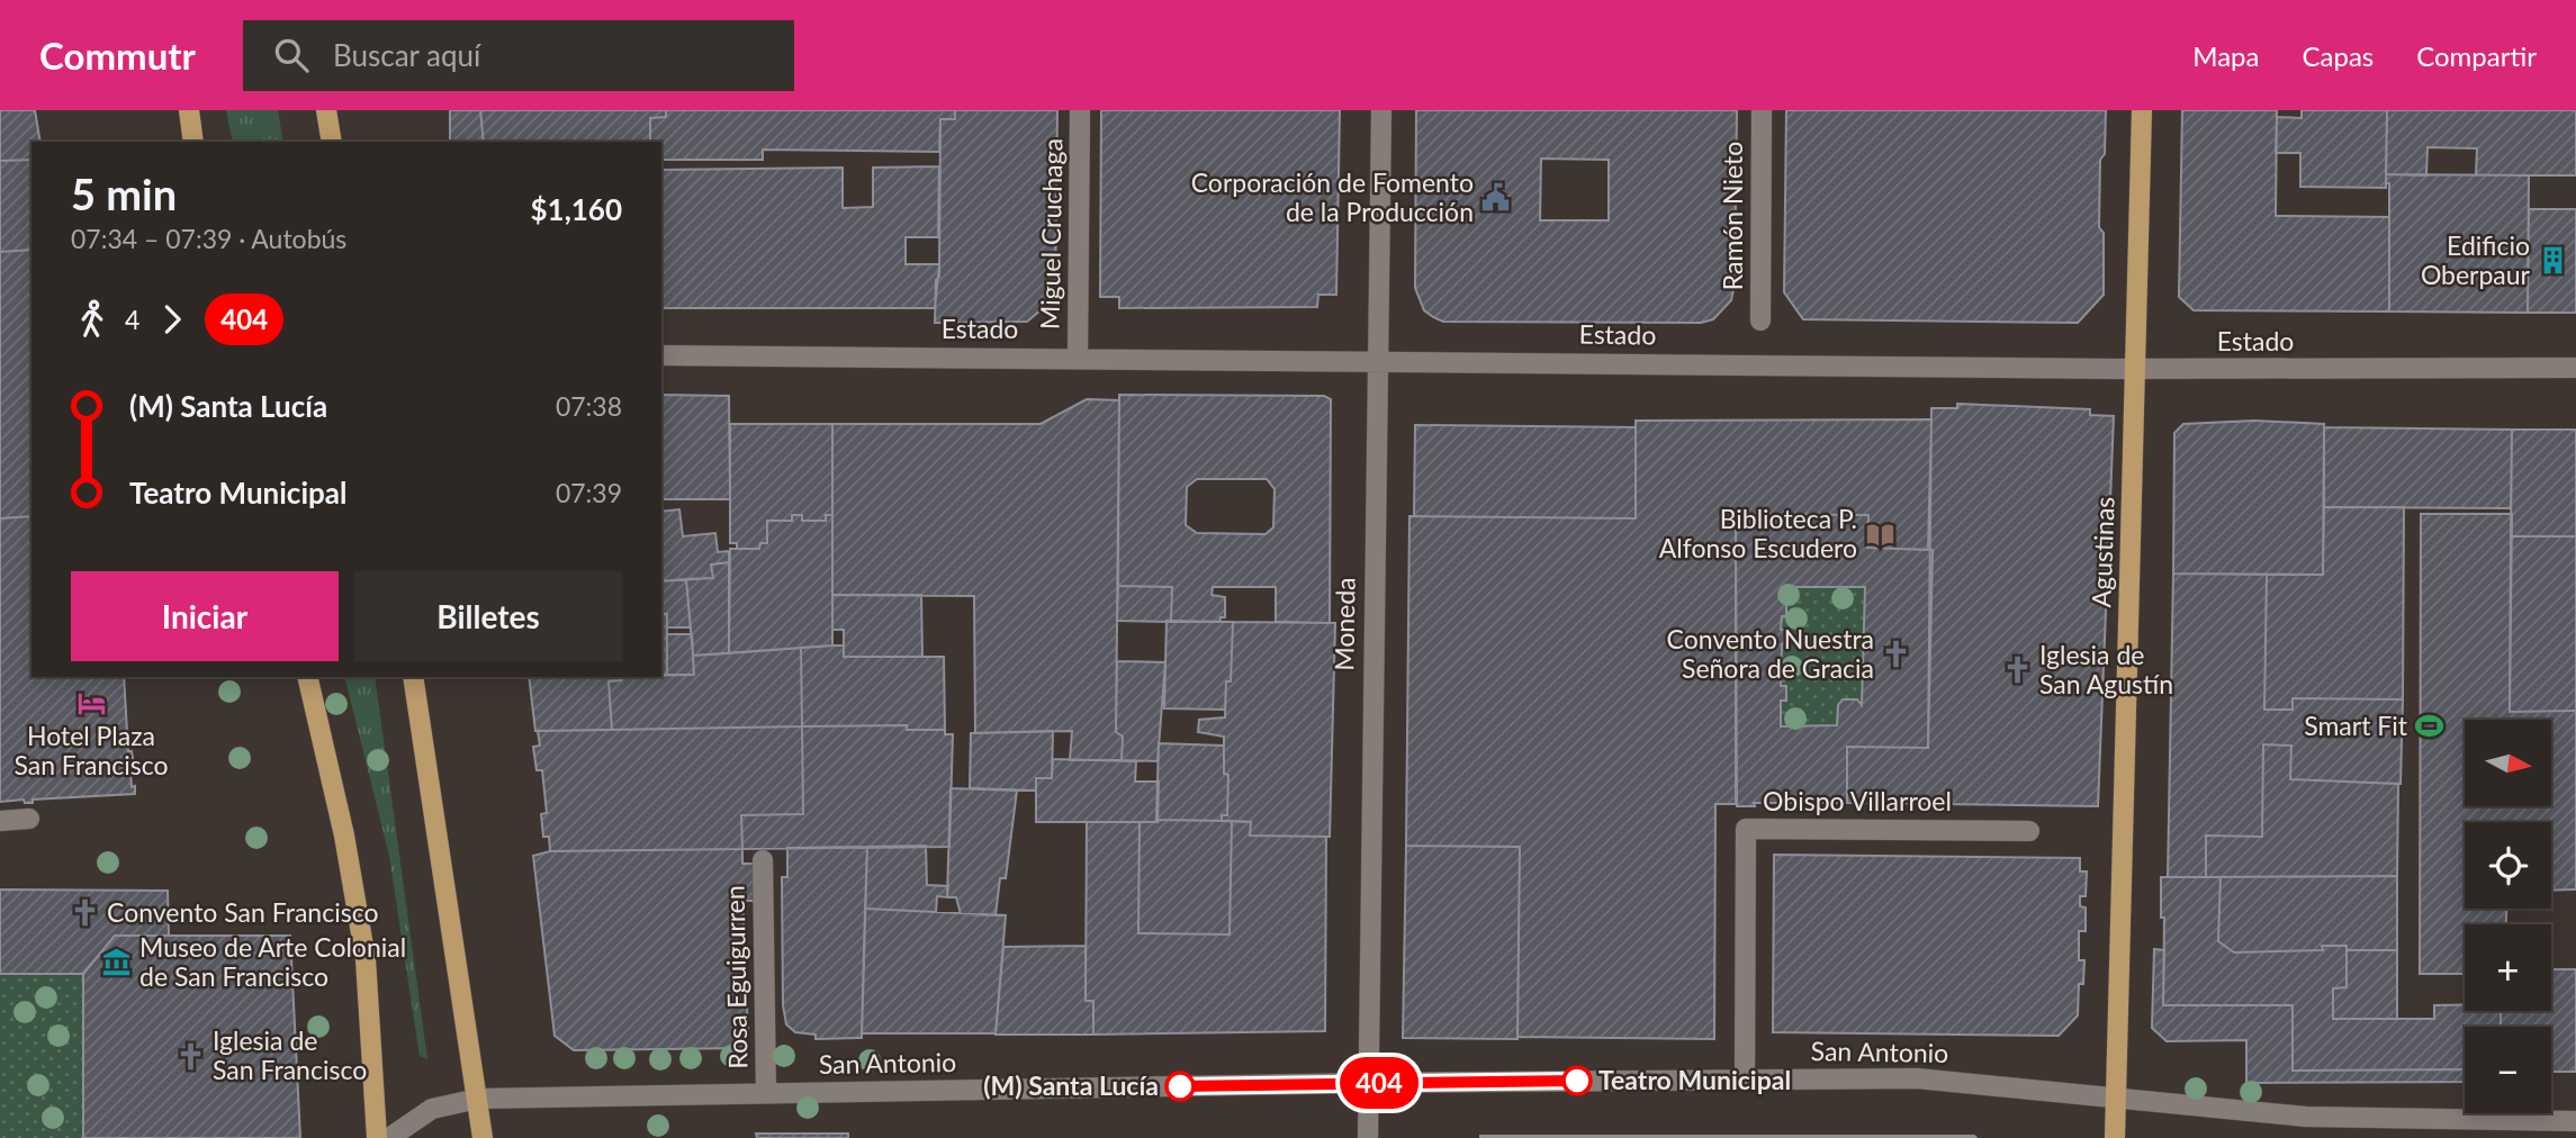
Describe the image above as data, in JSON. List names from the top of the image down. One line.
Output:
{"streets":{"main road":["Agustinas"],"street":["Ramón Nieto","Miguel Cruchaga","Estado","Moneda","Obispo Villarroel","Rosa Eguigurren","San Antonio"]},"crossings":[["Miguel Cruchaga","Estado"],["Estado","Agustinas"],["Estado","Moneda"],["Agustinas","San Antonio"],["Moneda","San Antonio"],["Obispo Villarroel","San Antonio"],["Rosa Eguigurren","San Antonio"]],"places":{"public building":["Corporación de Fomento de la Producción"],"building":["Edificio Oberpaur"],"library":["Biblioteca P. Alfonso Escudero"],"church":["Convento Nuestra Señora de Gracia","Iglesia de San Agustín","Convento San Francisco","Iglesia de San Francisco"],"hotel":["Hotel Plaza San Francisco"],"sports":["Smart Fit"],"museum":["Museo de Arte Colonial de San Francisco"],"other":["Teatro Municipal","(M) Santa Lucía"]},"lines":["bus line 404"],"north":"right","page":{"header":"Commutr","search":"Buscar aquí","nav":["Mapa","Capas","Compartir"],"on_map":"404","heading":["5 min","07:34 – 07:39 · Autobús","$1,160"],"legs":["4","404"],"list":[{"name":"(M) Santa Lucía","value":"07:38"},{"name":"Teatro Municipal","value":"07:39"}],"buttons":["Iniciar","Billetes"],"map_buttons":["+","−"]}}
